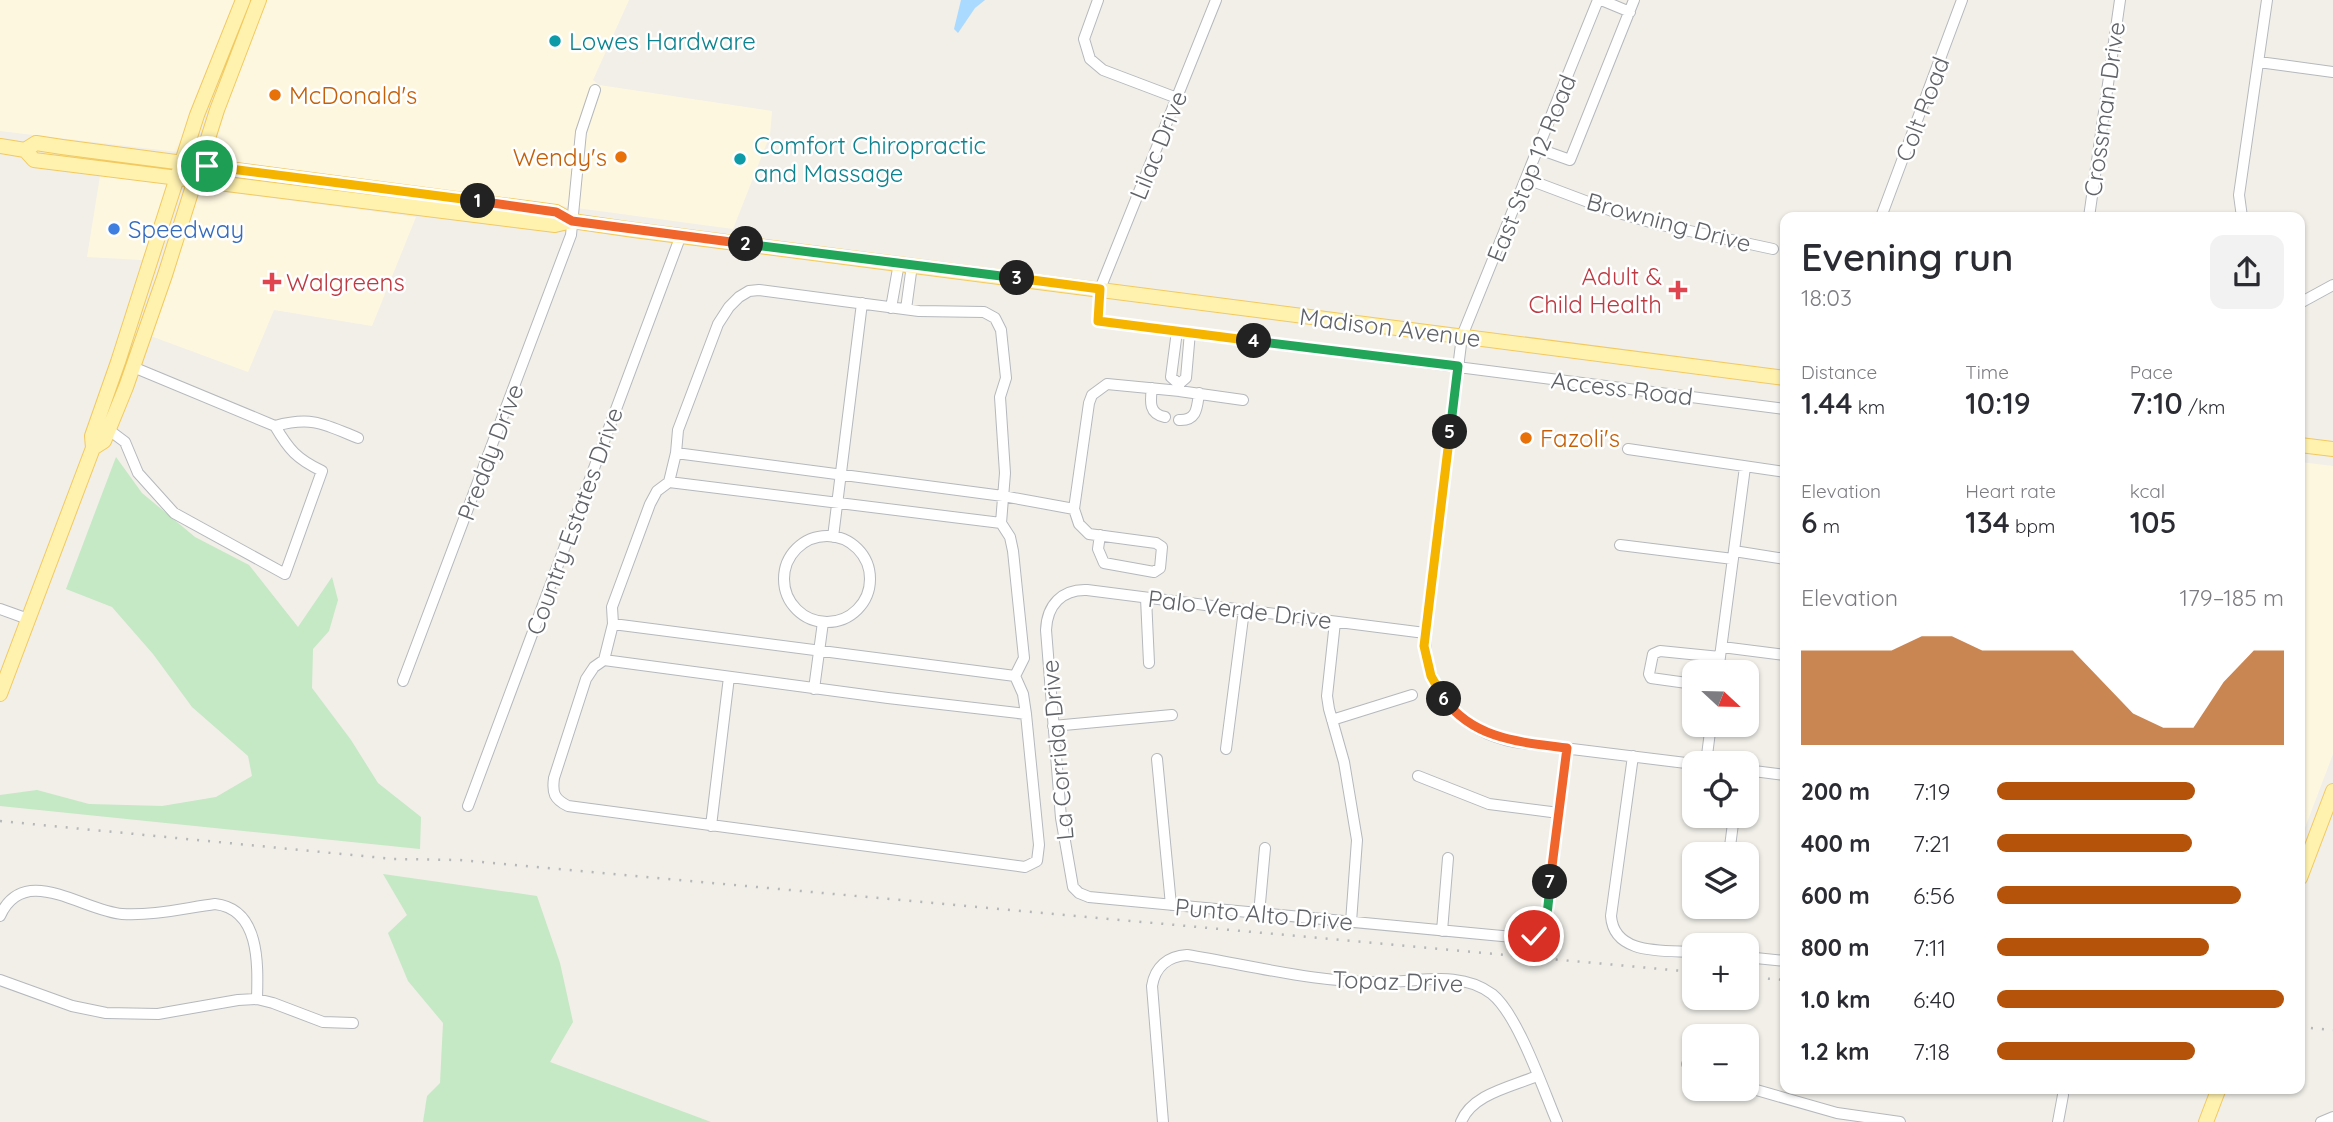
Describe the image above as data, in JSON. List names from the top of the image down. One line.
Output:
{"streets":{"main road":["Madison Avenue"],"street":["Colt Road","Crossman Drive","Lilac Drive","East Stop 12 Road","Browning Drive","Access Road","Preddy Drive","Country Estates Drive","Palo Verde Drive","La Corrida Drive","Punto Alto Drive","Topaz Drive"]},"crossings":[["Lilac Drive","Madison Avenue"],["Lilac Drive","Access Road"],["East Stop 12 Road","Browning Drive"],["East Stop 12 Road","Madison Avenue"],["East Stop 12 Road","Access Road"],["East Stop 12 Road","Palo Verde Drive"],["Madison Avenue","Access Road"],["Madison Avenue","Preddy Drive"],["Madison Avenue","Country Estates Drive"],["Palo Verde Drive","La Corrida Drive"],["La Corrida Drive","Punto Alto Drive"]],"places":{"other":["Lowes Hardware","McDonald's","Wendy's","Comfort Chiropractic and Massage","Speedway","Fazoli's"],"health":["Walgreens","Adult & Child Health"]},"north":"right","page":{"pins":["1","2","3","4","5","6","7"],"heading":["Evening run","18:03"],"stats":[["Distance","1.44 km"],["Time","10:19"],["Pace","7:10 /km"],["Elevation","6 m"],["Heart rate","134 bpm"],["kcal","105"]],"chart":["Elevation","179–185 m"],"map_buttons":["+","−"],"list":[{"name":"200 m","note":"7:19"},{"name":"400 m","note":"7:21"},{"name":"600 m","note":"6:56"},{"name":"800 m","note":"7:11"},{"name":"1.0 km","note":"6:40"},{"name":"1.2 km","note":"7:18"}]}}
